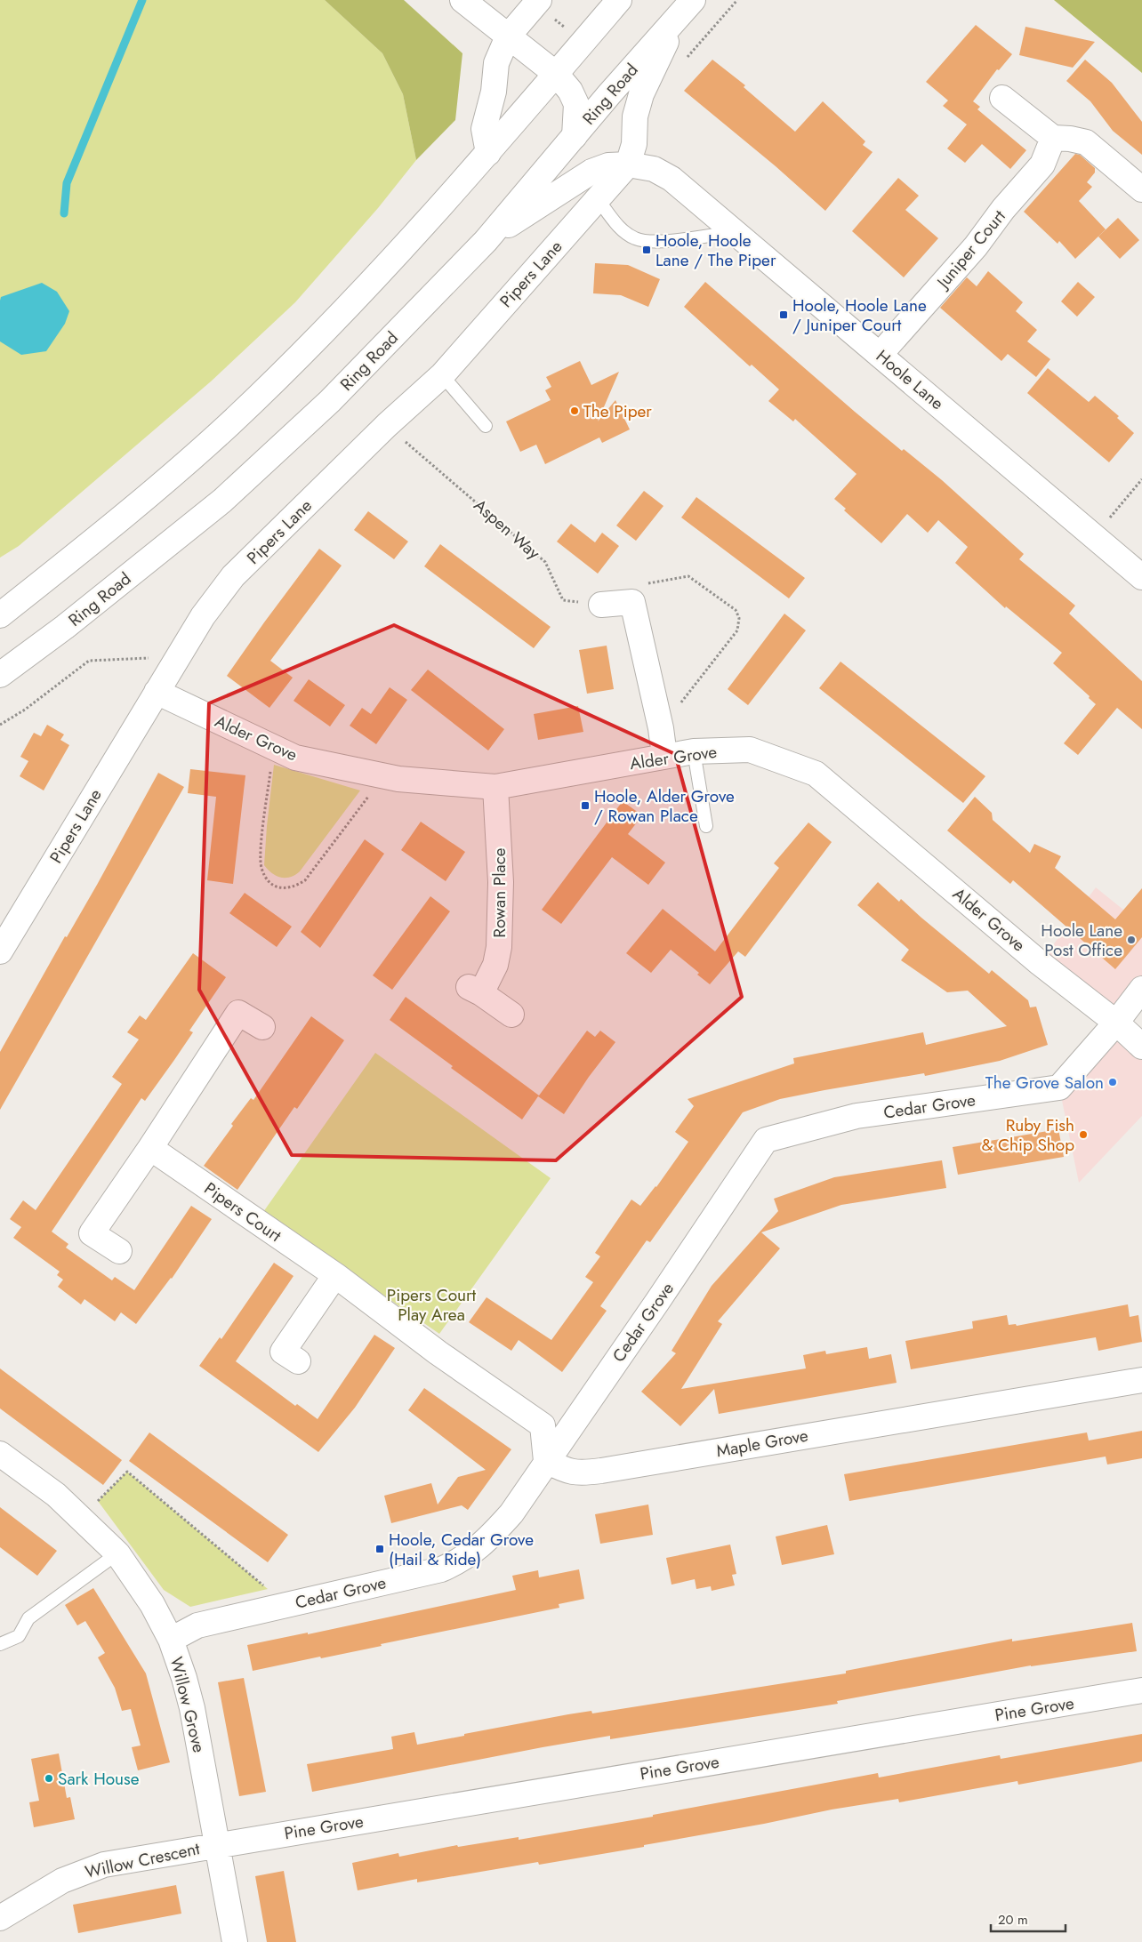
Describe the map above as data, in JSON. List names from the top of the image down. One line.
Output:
{"streets":{"main road":["Ring Road","Juniper Court","Pipers Lane","Hoole Lane","Alder Grove","Rowan Place","Cedar Grove","Pipers Court","Maple Grove","Willow Grove","Pine Grove","Willow Crescent"],"path":["Aspen Way"]},"crossings":[["Ring Road","Hoole Lane"],["Juniper Court","Hoole Lane"],["Pipers Lane","Hoole Lane"],["Pipers Lane","Aspen Way"],["Pipers Lane","Alder Grove"],["Alder Grove","Rowan Place"],["Alder Grove","Cedar Grove"],["Cedar Grove","Pipers Court"],["Cedar Grove","Maple Grove"],["Cedar Grove","Willow Grove"],["Pipers Court","Maple Grove"],["Willow Grove","Pine Grove"],["Willow Grove","Willow Crescent"],["Pine Grove","Willow Crescent"]],"parks":["Pipers Court Play Area"],"places":{"transit":["Hoole, Hoole Lane / The Piper","Hoole, Hoole Lane / Juniper Court","Hoole, Alder Grove / Rowan Place","Hoole, Cedar Grove (Hail & Ride)"],"other":["The Piper","Hoole Lane Post Office","The Grove Salon","Ruby Fish & Chip Shop","Sark House"]},"scale_bar":"20 m"}
